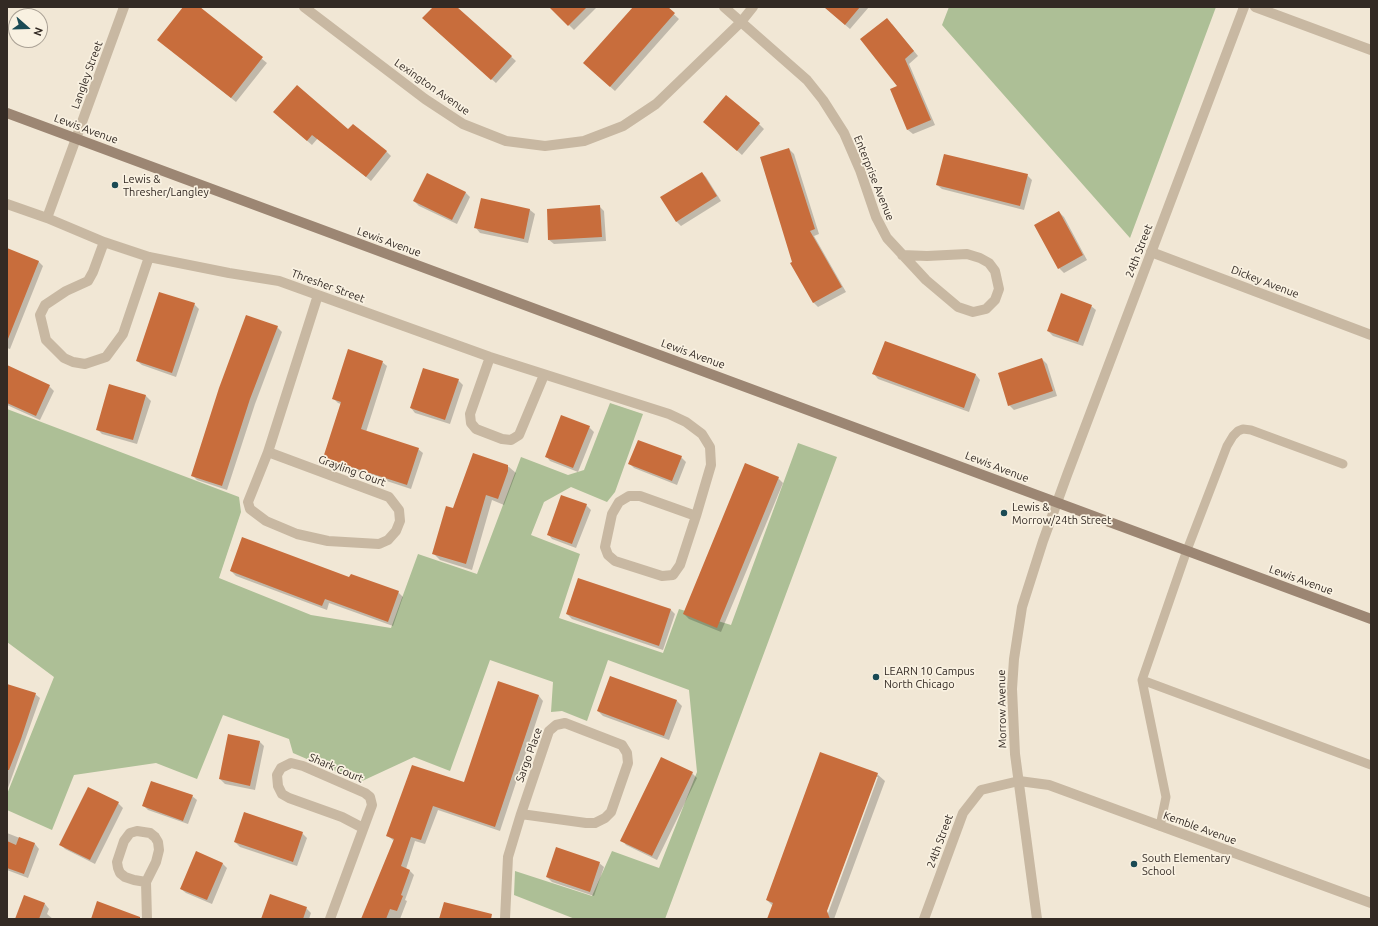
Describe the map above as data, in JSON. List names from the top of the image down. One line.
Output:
{"streets":{"main road":["Lewis Avenue"],"street":["Langley Street","Lexington Avenue","Enterprise Avenue","24th Street","Dickey Avenue","Thresher Street","Grayling Court","Morrow Avenue","Sargo Place","Shark Court","Kemble Avenue"]},"crossings":[["Langley Street","Lewis Avenue"],["Langley Street","Thresher Street"],["Lexington Avenue","Enterprise Avenue"],["Lewis Avenue","24th Street"],["Lewis Avenue","Morrow Avenue"],["24th Street","Dickey Avenue"],["24th Street","Morrow Avenue"],["24th Street","Kemble Avenue"],["Thresher Street","Grayling Court"],["Morrow Avenue","Kemble Avenue"]],"places":["Lewis & Thresher/Langley","Lewis & Morrow/24th Street","LEARN 10 Campus North Chicago","South Elementary School"],"north":"right"}
